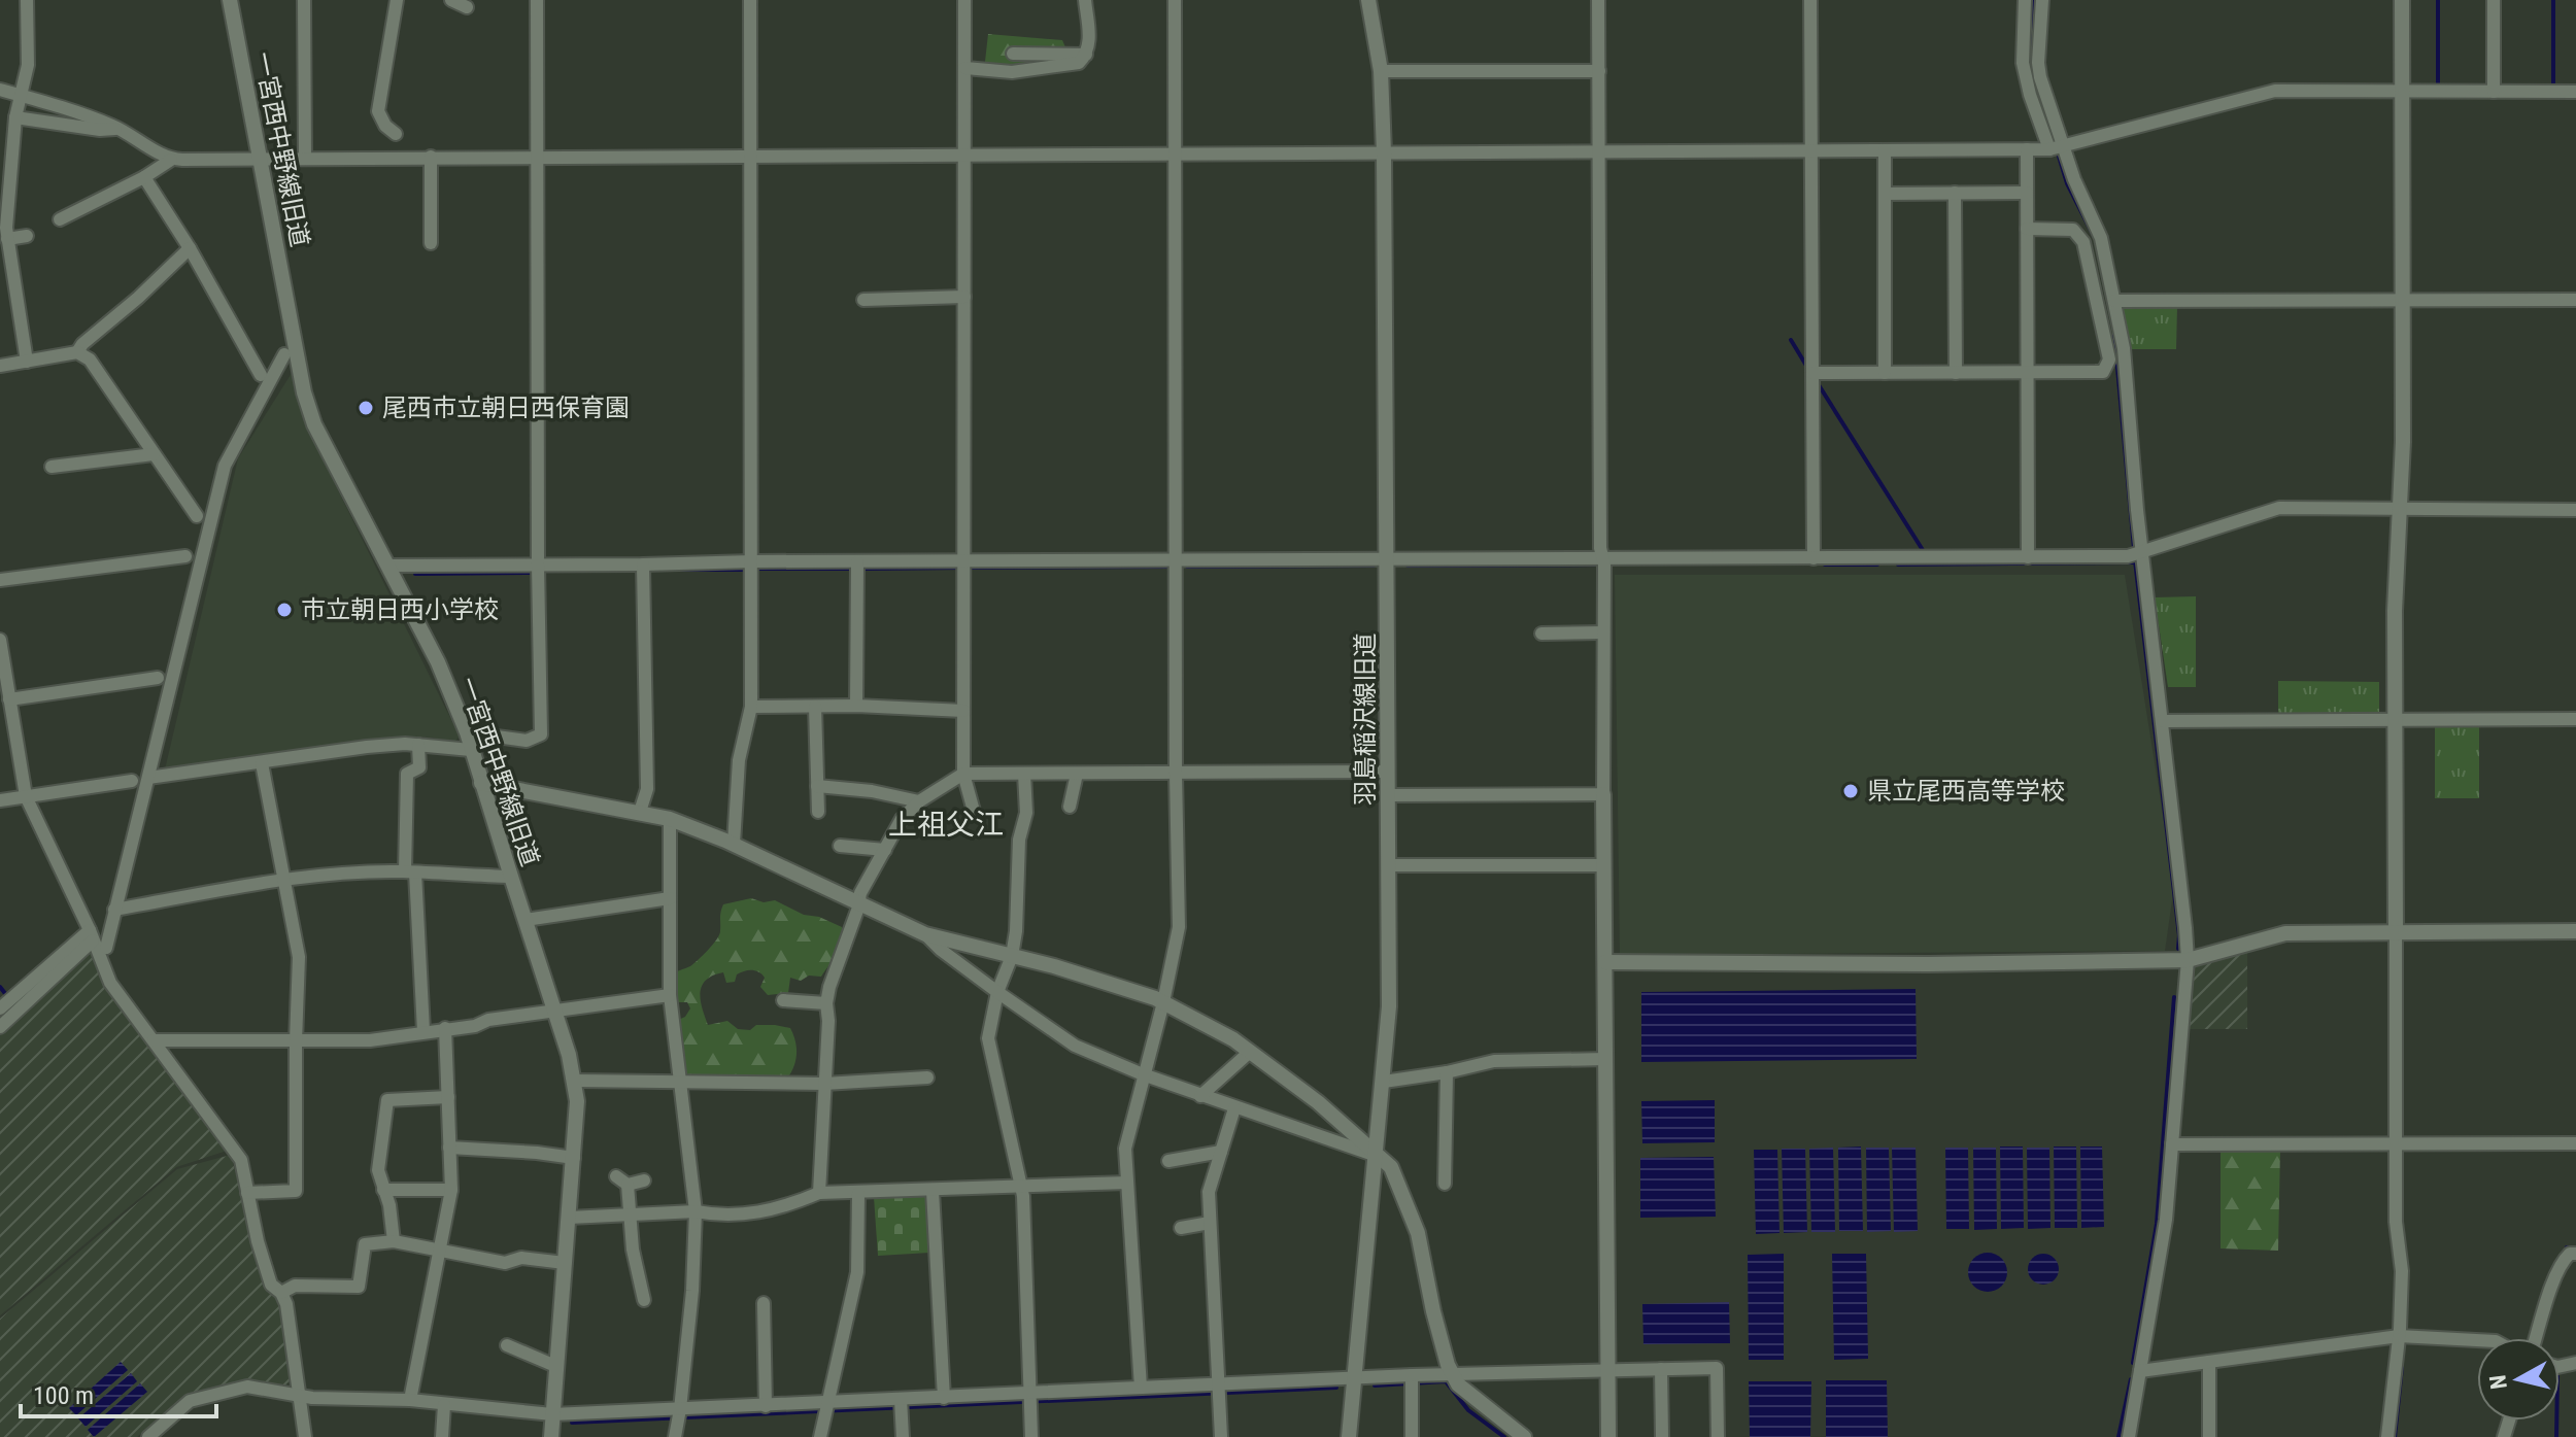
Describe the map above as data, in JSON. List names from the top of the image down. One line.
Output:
{"streets":{"street":["一宮西中野線旧道","羽島稲沢線旧道"]},"districts":["上祖父江"],"places":["尾西市立朝日西保育園","市立朝日西小学校","県立尾西高等学校"],"scale_bar":"100 m","north":"left"}
